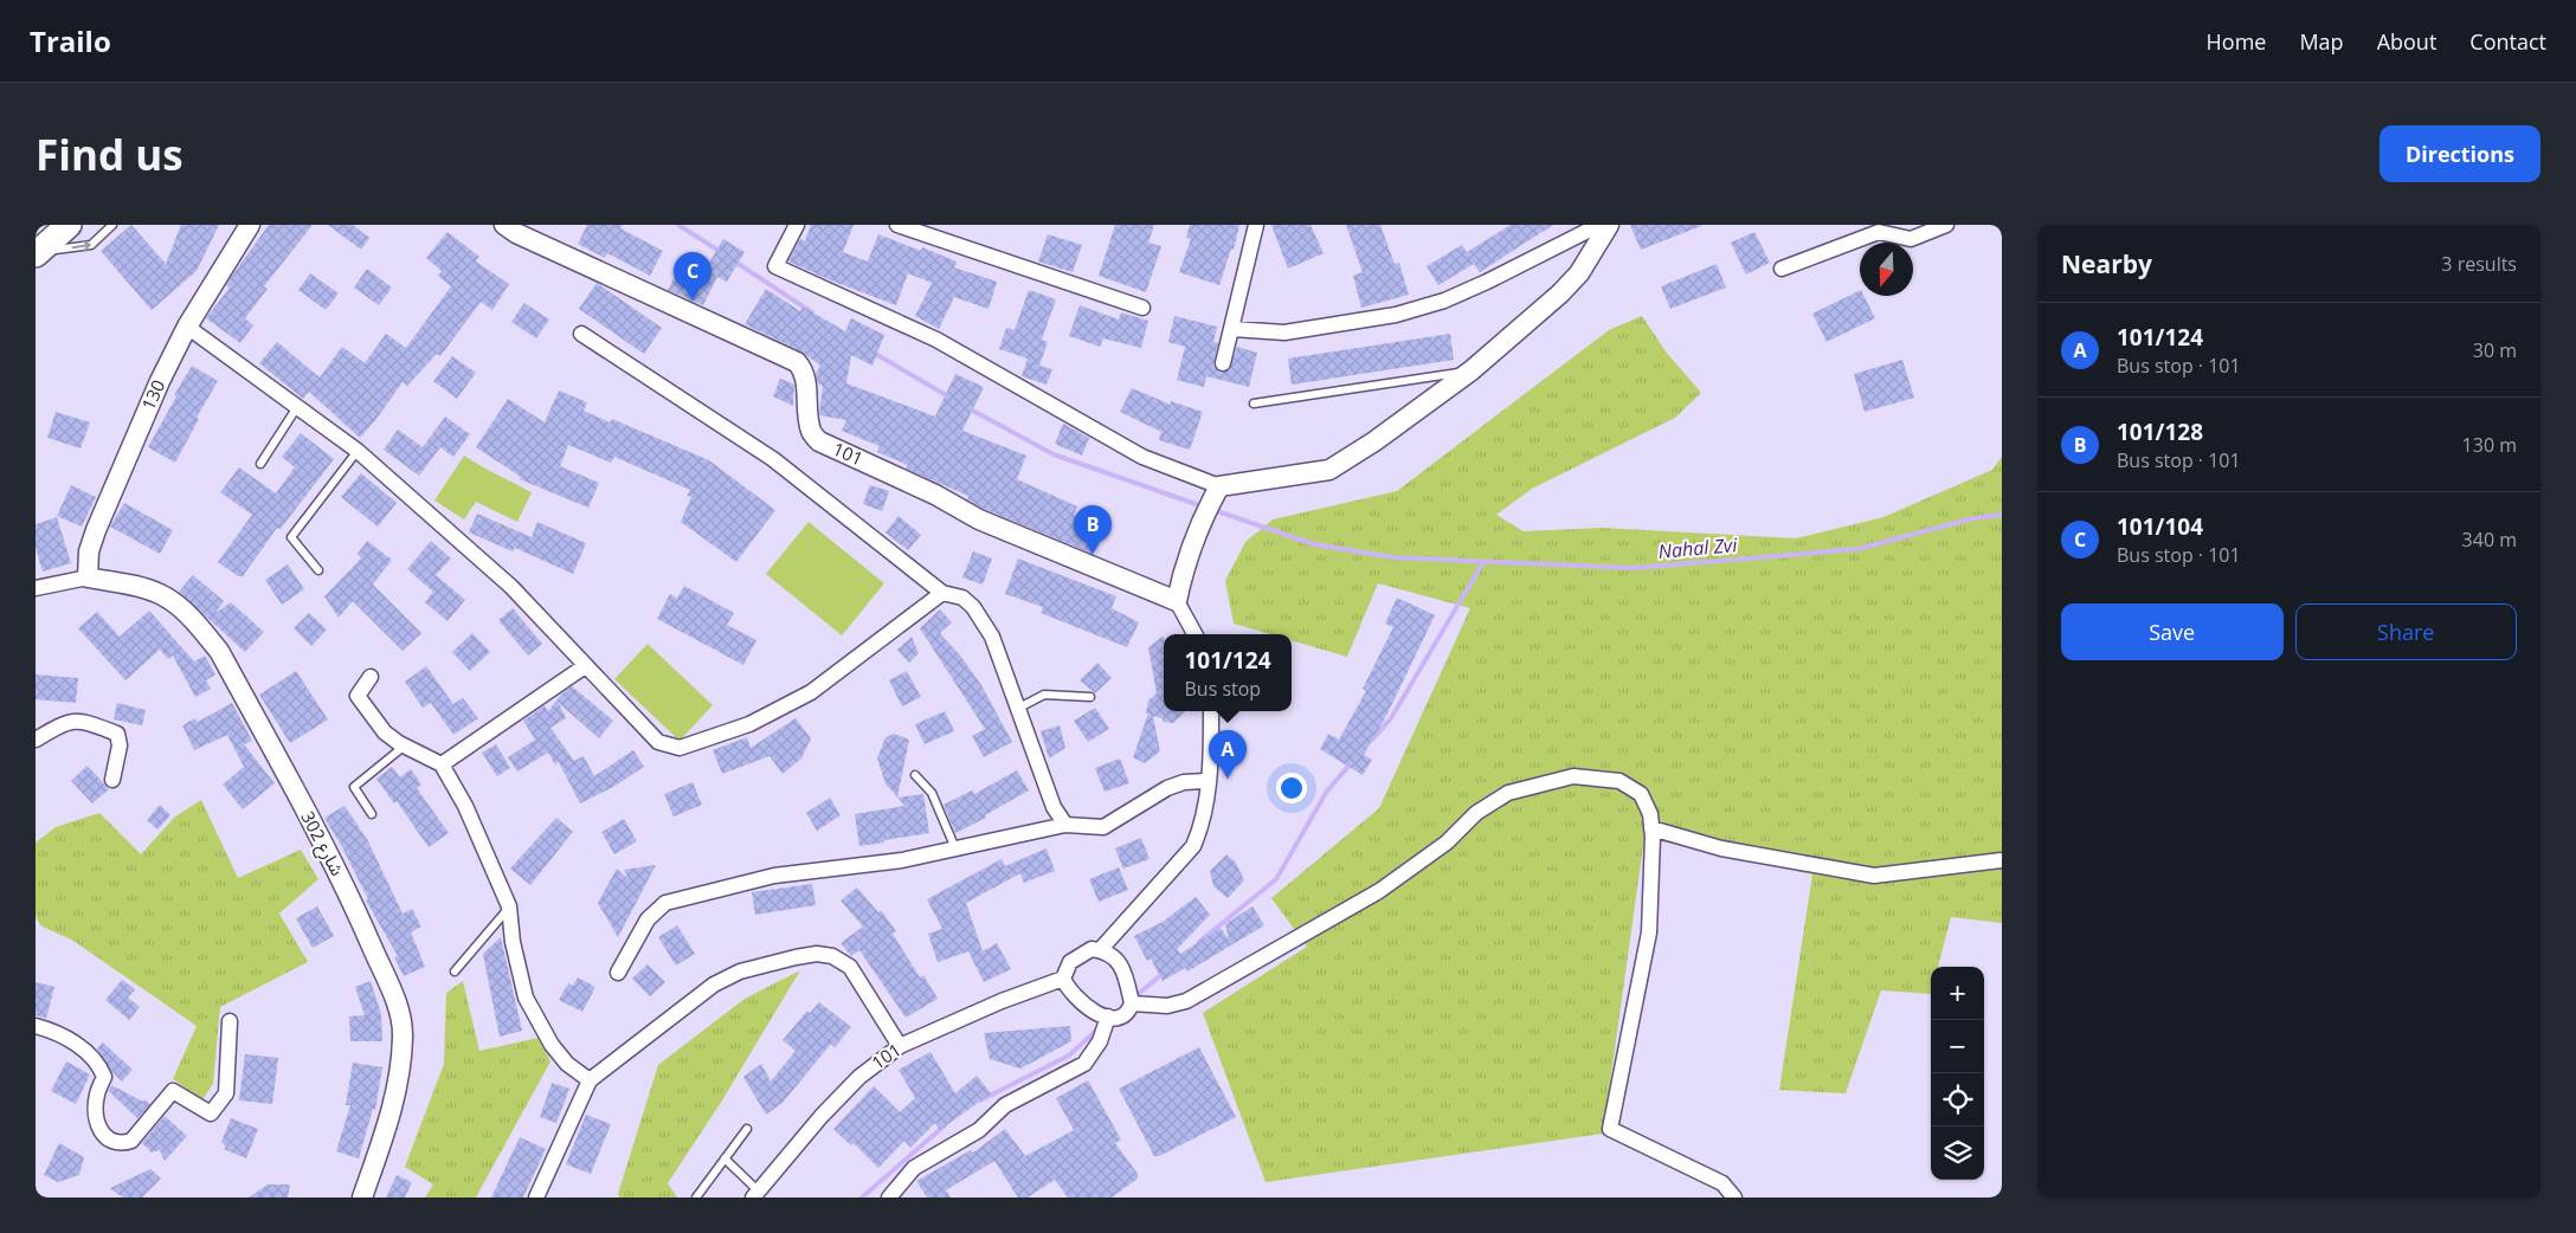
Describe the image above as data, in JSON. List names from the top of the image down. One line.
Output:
{"streets":{"street":["130","101","شارع 302"]},"crossings":[["130","شارع 302"]],"water":["Nahal Zvi"],"north":"bottom","page":{"header":"Trailo","nav":["Home","Map","About","Contact"],"buttons":["Directions",["Save","Share"]],"title":"Find us","heading":["Nearby","3 results"],"pins":["C","B","A"],"list":[{"mark":"A","name":"101/124","note":"Bus stop · 101","value":"30 m"},{"mark":"B","name":"101/128","note":"Bus stop · 101","value":"130 m"},{"mark":"C","name":"101/104","note":"Bus stop · 101","value":"340 m"}],"popup":["101/124","Bus stop"],"map_buttons":["+","−"]}}
